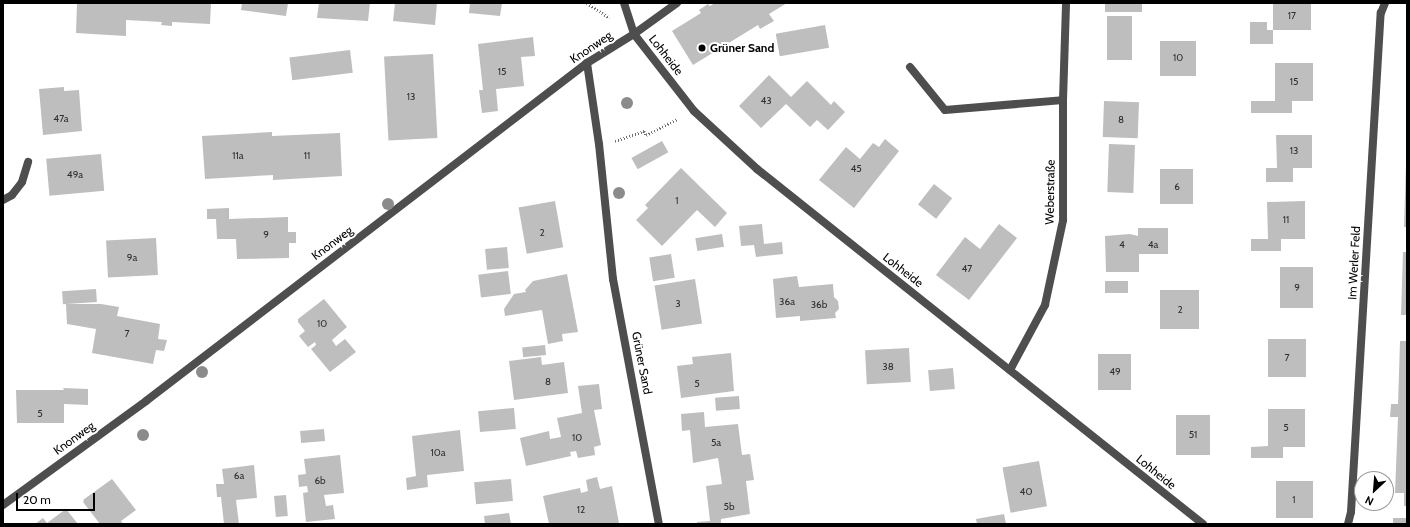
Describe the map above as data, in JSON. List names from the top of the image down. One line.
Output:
{"streets":{"street":["Knonweg","Lohheide","Weberstraße","Im Werler Feld","Grüner Sand"]},"crossings":[["Knonweg","Lohheide"],["Knonweg","Grüner Sand"],["Lohheide","Weberstraße"]],"places":["Grüner Sand"],"house_numbers":["17","10","15","15","13","43","47a","8","13","11a","11","45","49a","6","1","11","2","9","4","4a","9a","47","9","36a","3","36b","2","10","7","7","38","49","8","5","5","5","51","10","5a","10a","6a","6b","40","1","5b","12"],"scale_bar":"20 m","north":"bottom left"}
